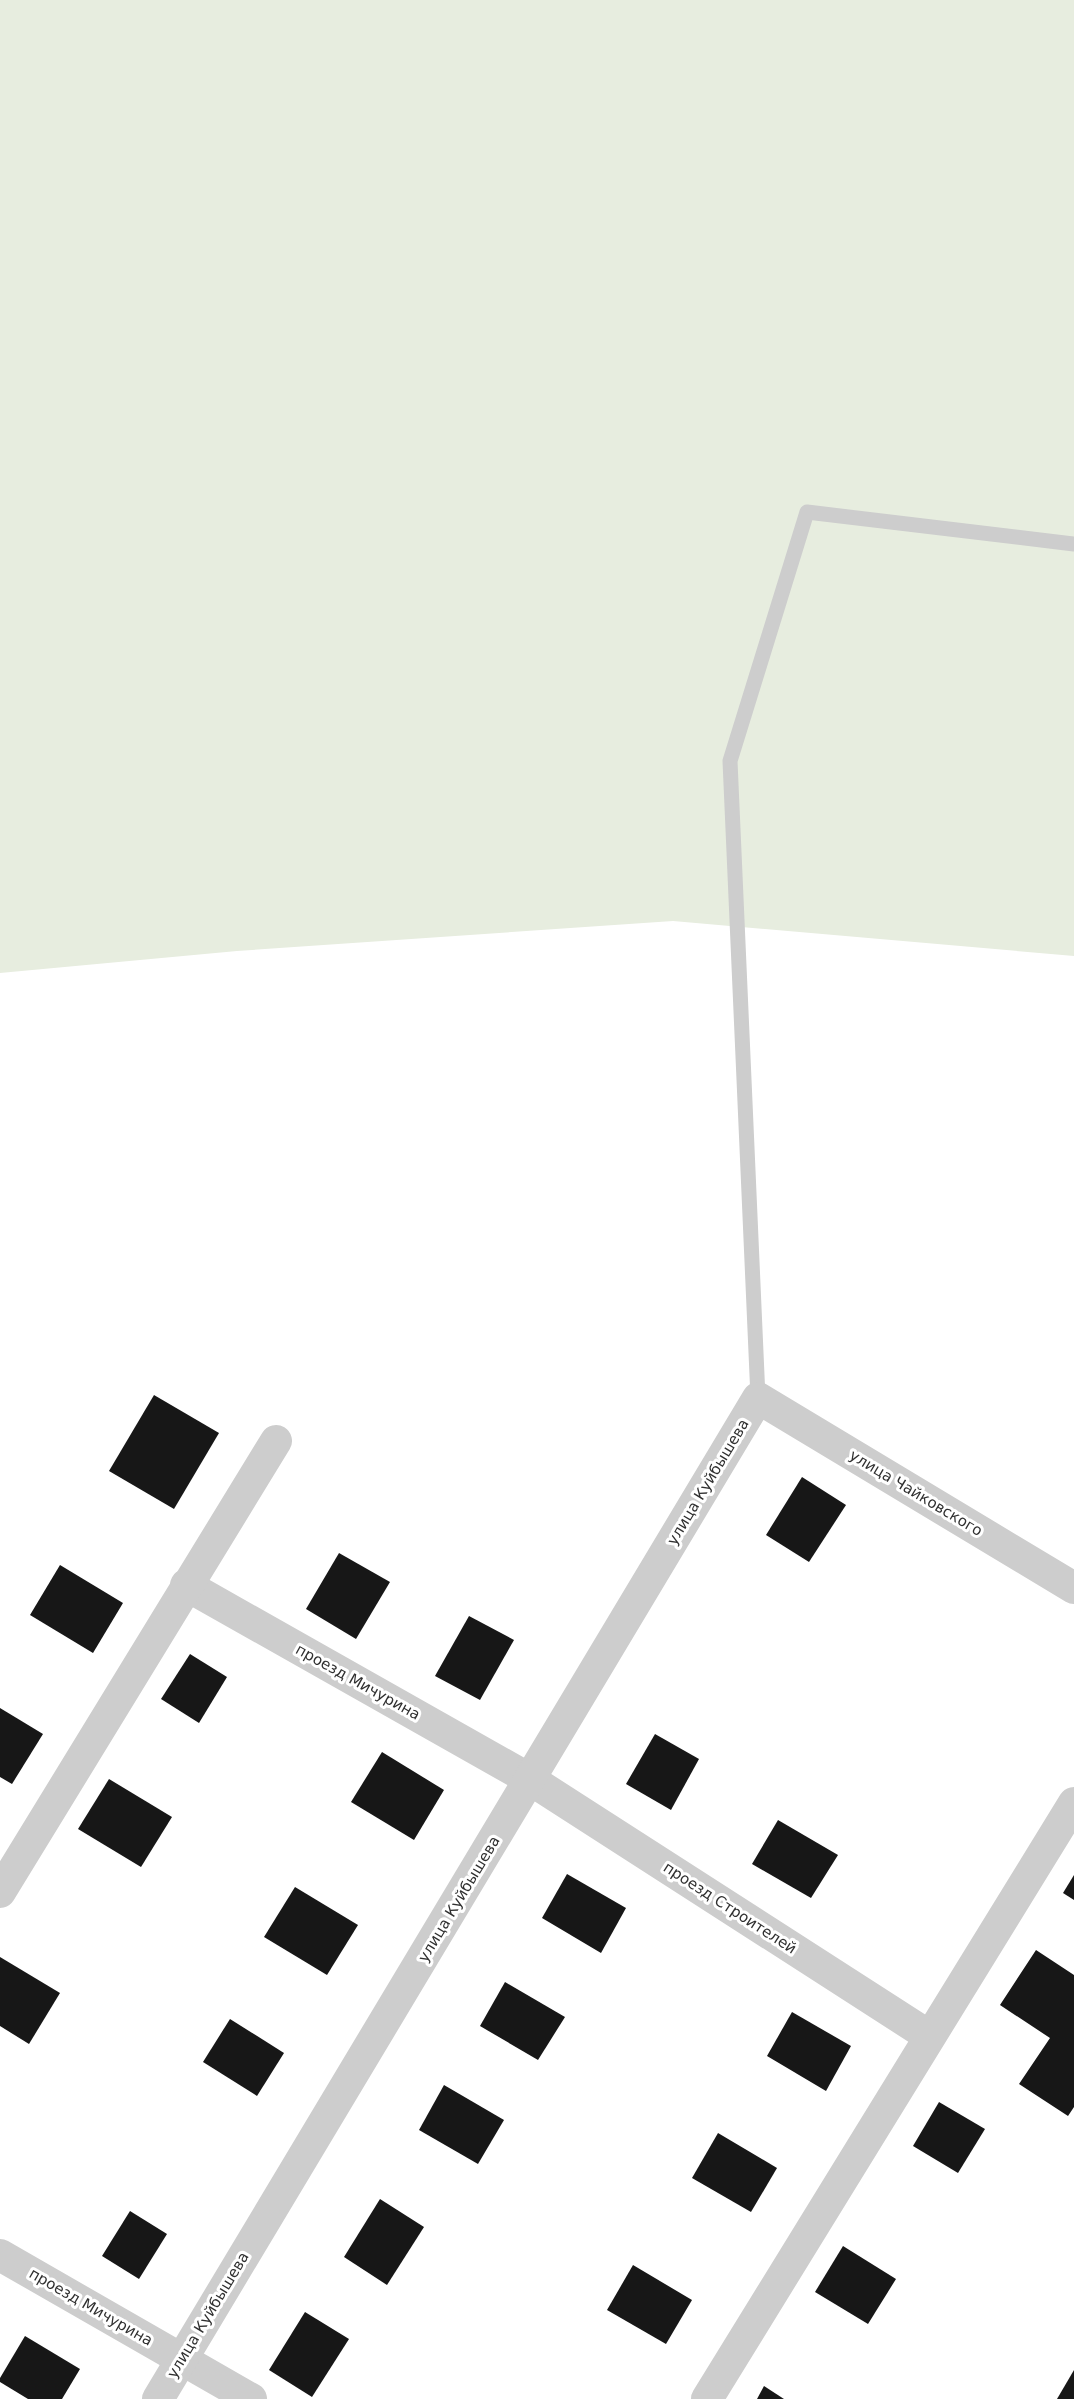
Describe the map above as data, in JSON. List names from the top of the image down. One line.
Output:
{"streets":{"street":["улица Куйбышева","улица Чайковского","проезд Мичурина","проезд Строителей"]},"crossings":[["улица Куйбышева","улица Чайковского"],["улица Куйбышева","проезд Мичурина"],["улица Куйбышева","проезд Строителей"],["проезд Мичурина","проезд Строителей"]]}
